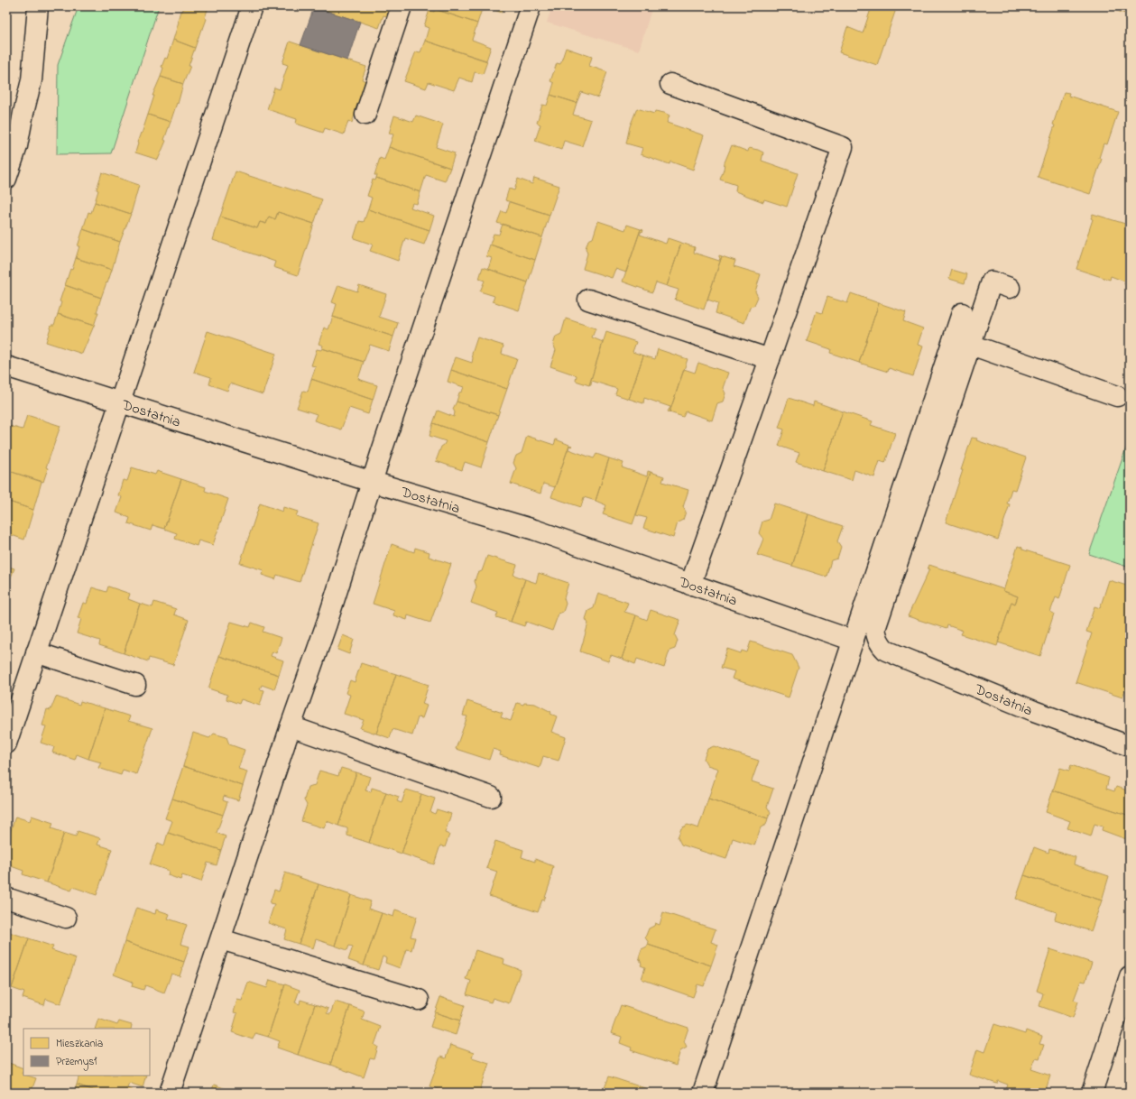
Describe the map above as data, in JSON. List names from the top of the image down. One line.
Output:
{"streets":{"street":["Dostatnia"]},"legend":["Mieszkania","Przemysł"]}
